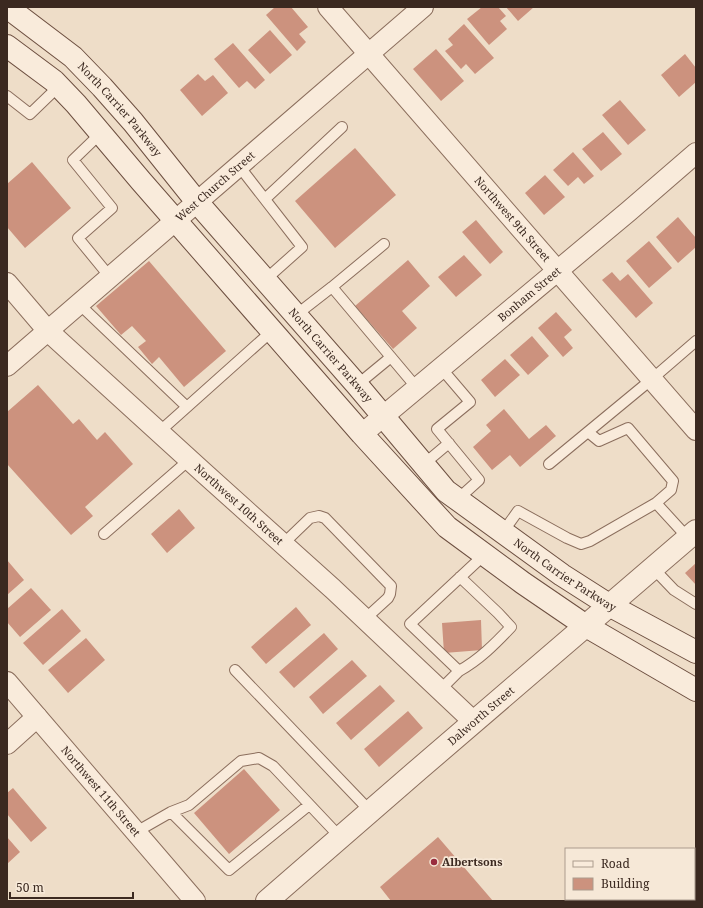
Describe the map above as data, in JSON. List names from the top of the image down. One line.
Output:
{"streets":{"main road":["North Carrier Parkway","Dalworth Street"],"street":["West Church Street","Northwest 9th Street","Bonham Street","Northwest 10th Street","Northwest 11th Street"]},"crossings":[["North Carrier Parkway","West Church Street"],["North Carrier Parkway","Bonham Street"],["North Carrier Parkway","Dalworth Street"],["West Church Street","Northwest 9th Street"],["West Church Street","Northwest 10th Street"],["Northwest 9th Street","Bonham Street"],["Northwest 10th Street","Dalworth Street"]],"places":["Albertsons"],"legend":["Road","Building"],"scale_bar":"50 m"}
